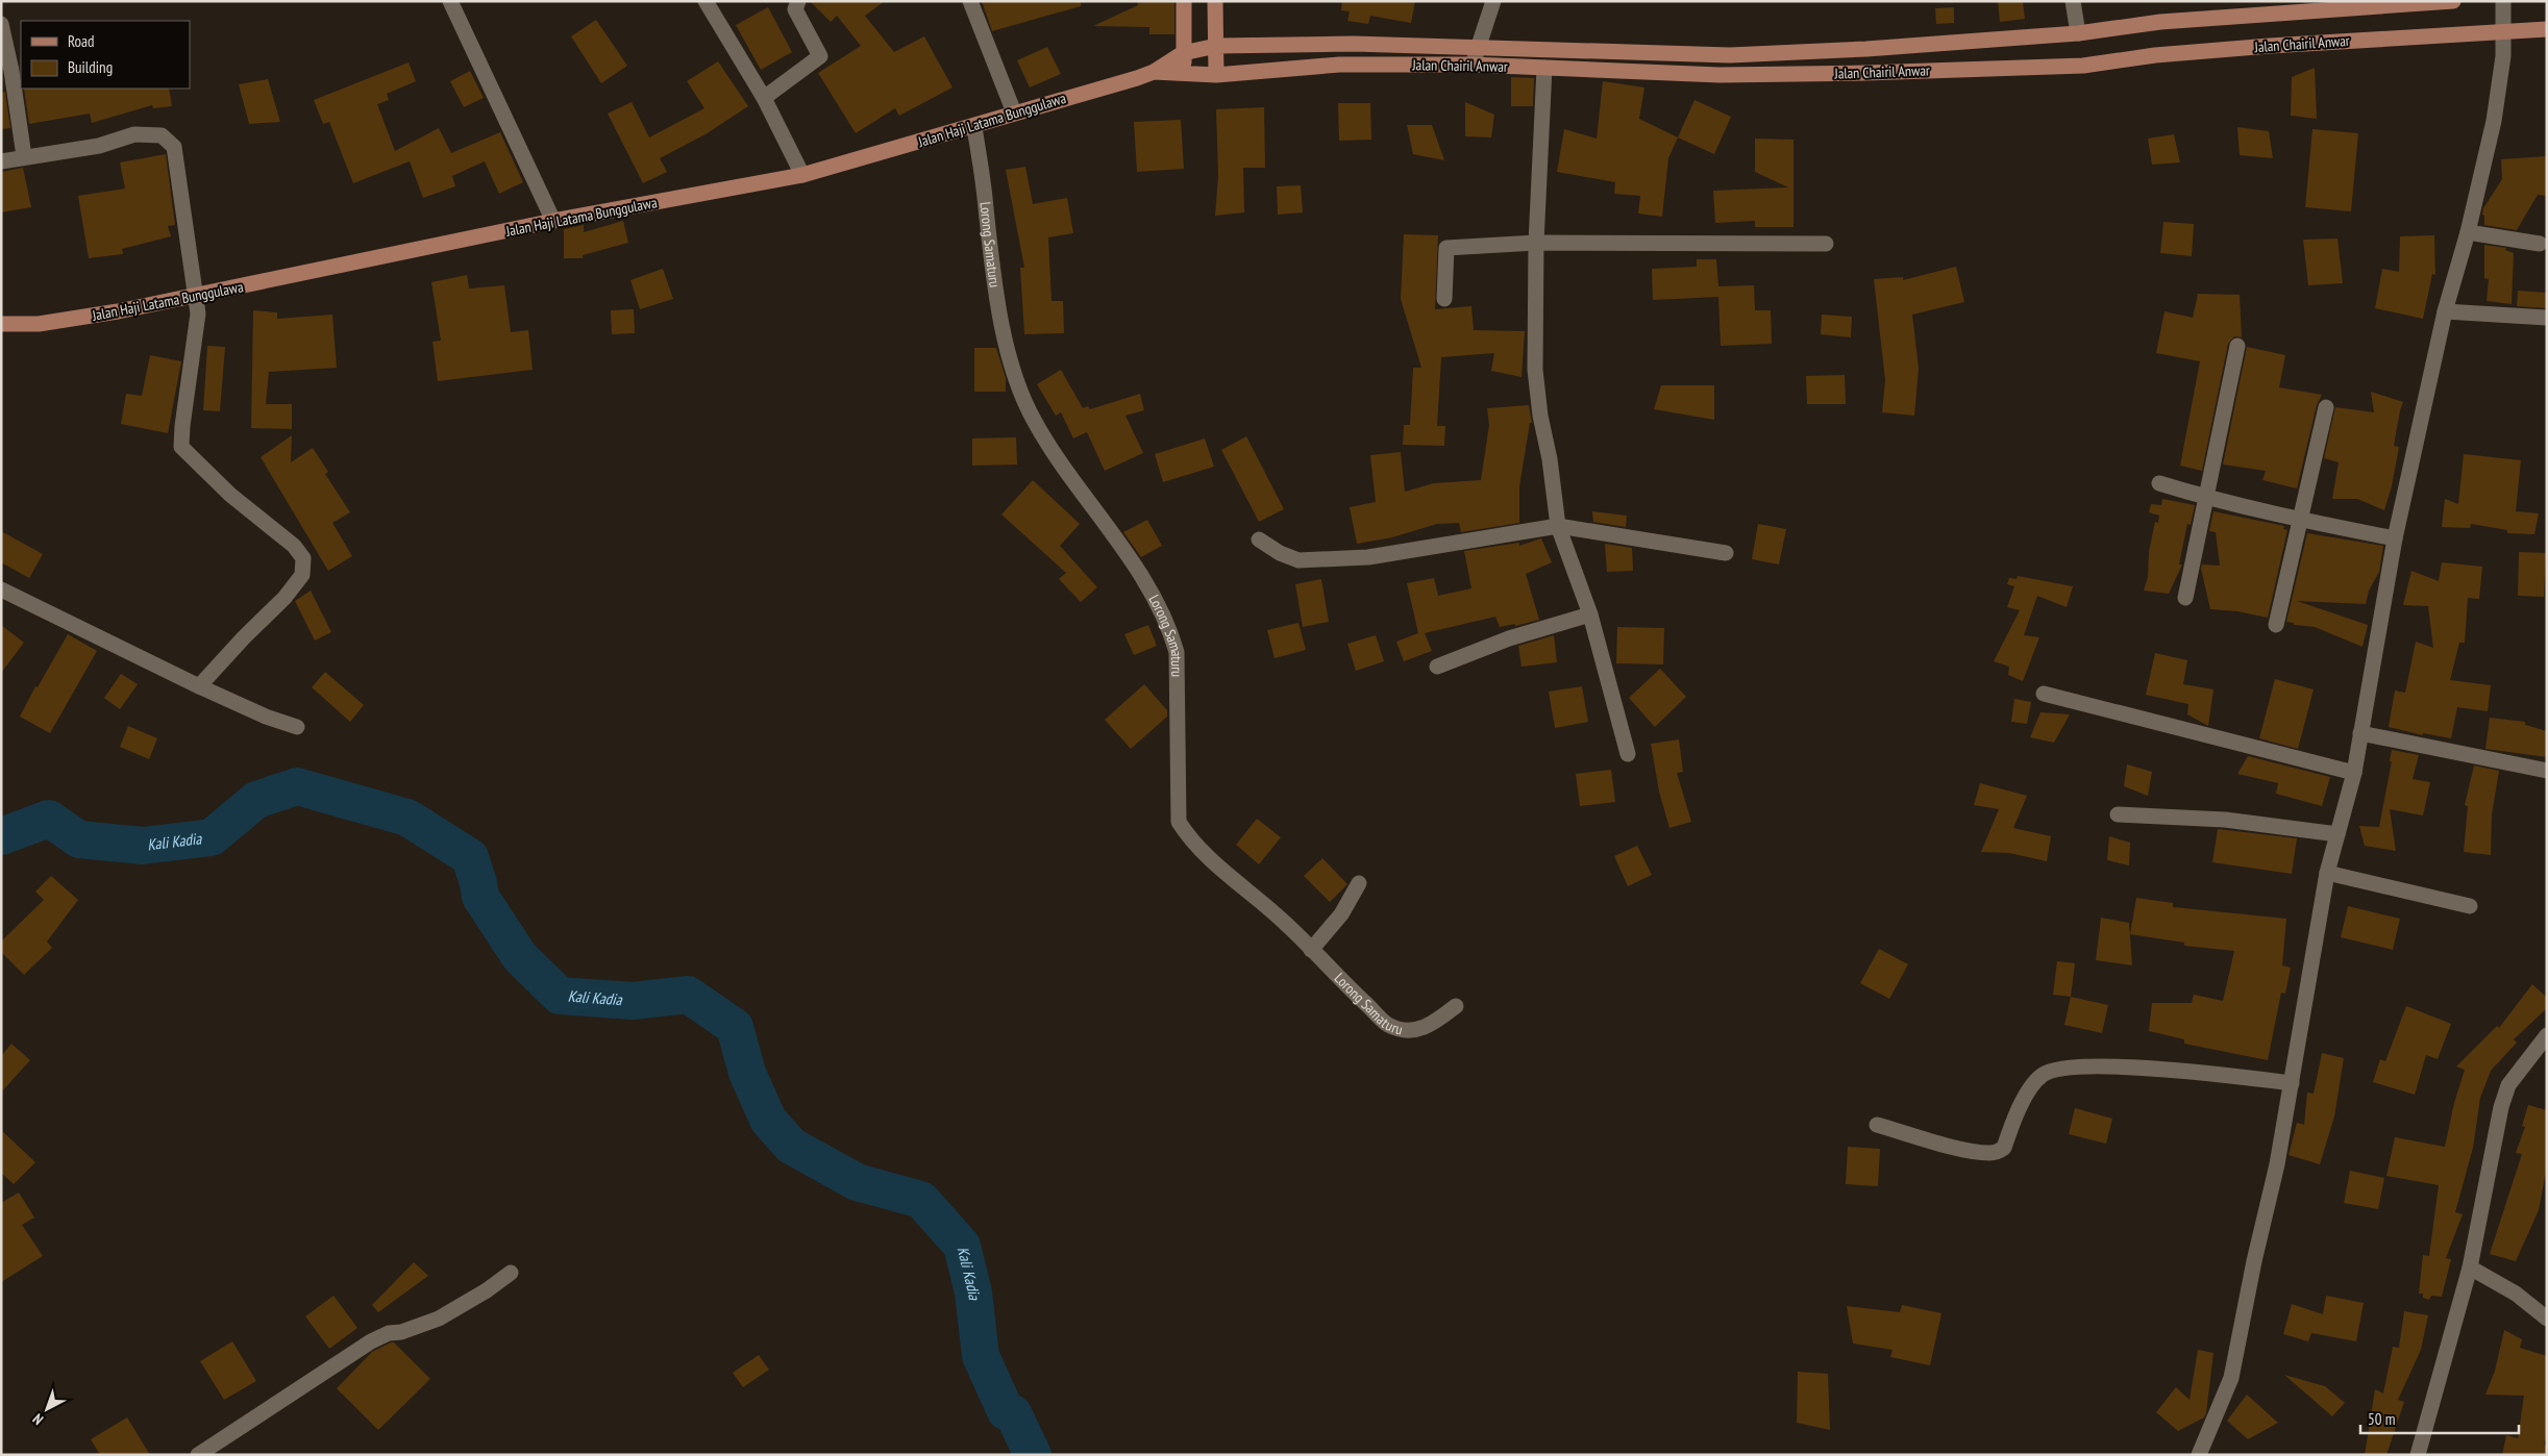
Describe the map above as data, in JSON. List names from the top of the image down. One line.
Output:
{"streets":{"main road":["Jalan Chairil Anwar","Jalan Haji Latama Bunggulawa"],"street":["Lorong Samaturu"]},"crossings":[["Jalan Chairil Anwar","Jalan Haji Latama Bunggulawa"],["Jalan Haji Latama Bunggulawa","Lorong Samaturu"]],"water":["Kali Kadia"],"legend":["Road","Building"],"scale_bar":"50 m","north":"bottom left"}
